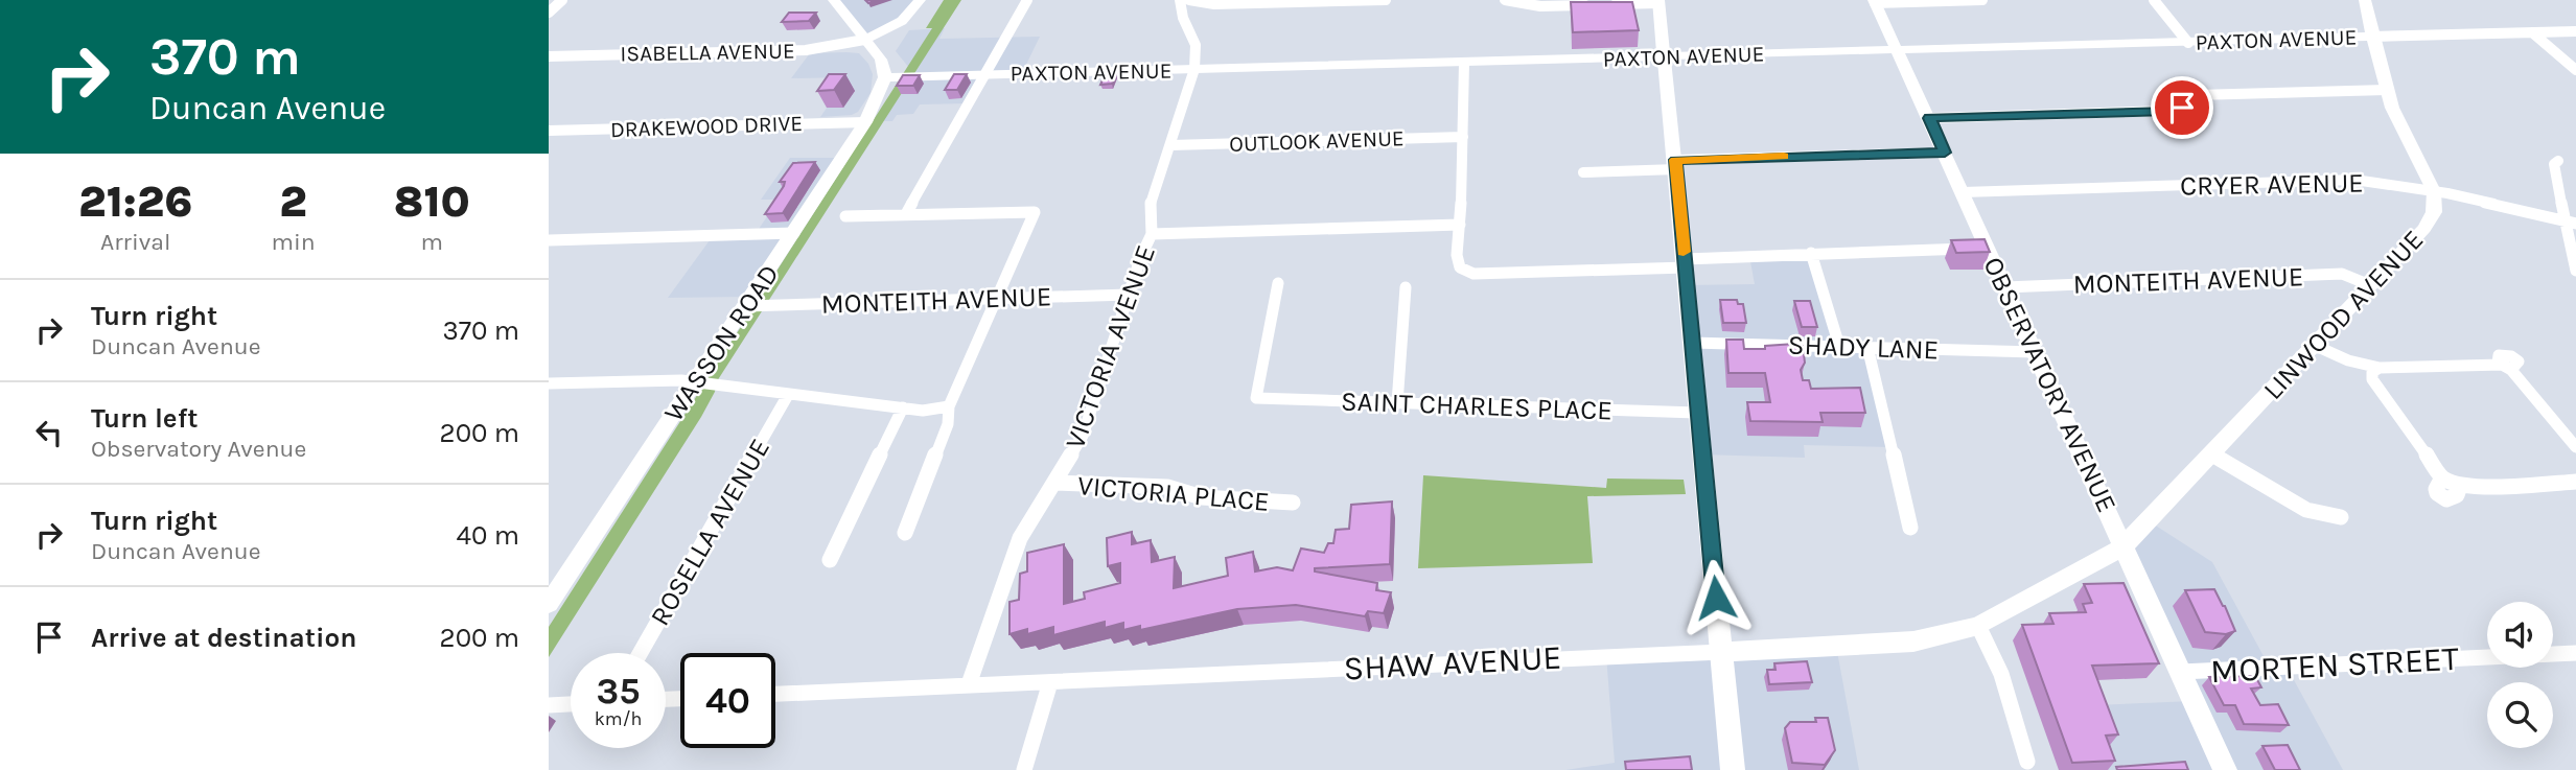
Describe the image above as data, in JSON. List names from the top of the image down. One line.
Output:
{"streets":{"street":["PAXTON AVENUE","ISABELLA AVENUE","DRAKEWOOD DRIVE","OUTLOOK AVENUE","CRYER AVENUE","MONTEITH AVENUE","LINWOOD AVENUE","WASSON ROAD","VICTORIA AVENUE","SHADY LANE","OBSERVATORY AVENUE","SAINT CHARLES PLACE","VICTORIA PLACE","ROSELLA AVENUE","SHAW AVENUE","MORTEN STREET"]},"crossings":[["PAXTON AVENUE","WASSON ROAD"],["PAXTON AVENUE","VICTORIA AVENUE"],["PAXTON AVENUE","OBSERVATORY AVENUE"],["DRAKEWOOD DRIVE","WASSON ROAD"],["OUTLOOK AVENUE","VICTORIA AVENUE"],["CRYER AVENUE","LINWOOD AVENUE"],["CRYER AVENUE","OBSERVATORY AVENUE"],["MONTEITH AVENUE","LINWOOD AVENUE"],["MONTEITH AVENUE","WASSON ROAD"],["MONTEITH AVENUE","VICTORIA AVENUE"],["MONTEITH AVENUE","OBSERVATORY AVENUE"],["LINWOOD AVENUE","OBSERVATORY AVENUE"],["LINWOOD AVENUE","SHAW AVENUE"],["VICTORIA AVENUE","VICTORIA PLACE"],["VICTORIA AVENUE","SHAW AVENUE"],["SHADY LANE","OBSERVATORY AVENUE"],["OBSERVATORY AVENUE","SHAW AVENUE"],["OBSERVATORY AVENUE","MORTEN STREET"]],"page":{"turn":["370 m","Duncan Avenue"],"eta":["21:26","Arrival","2","min","810","m"],"list":[{"name":"Turn right","note":"Duncan Avenue","value":"370 m"},{"name":"Turn left","note":"Observatory Avenue","value":"200 m"},{"name":"Turn right","note":"Duncan Avenue","value":"40 m"},{"name":"Arrive at destination","value":"200 m"}],"speed":"35 km/h","limit":"40"}}
